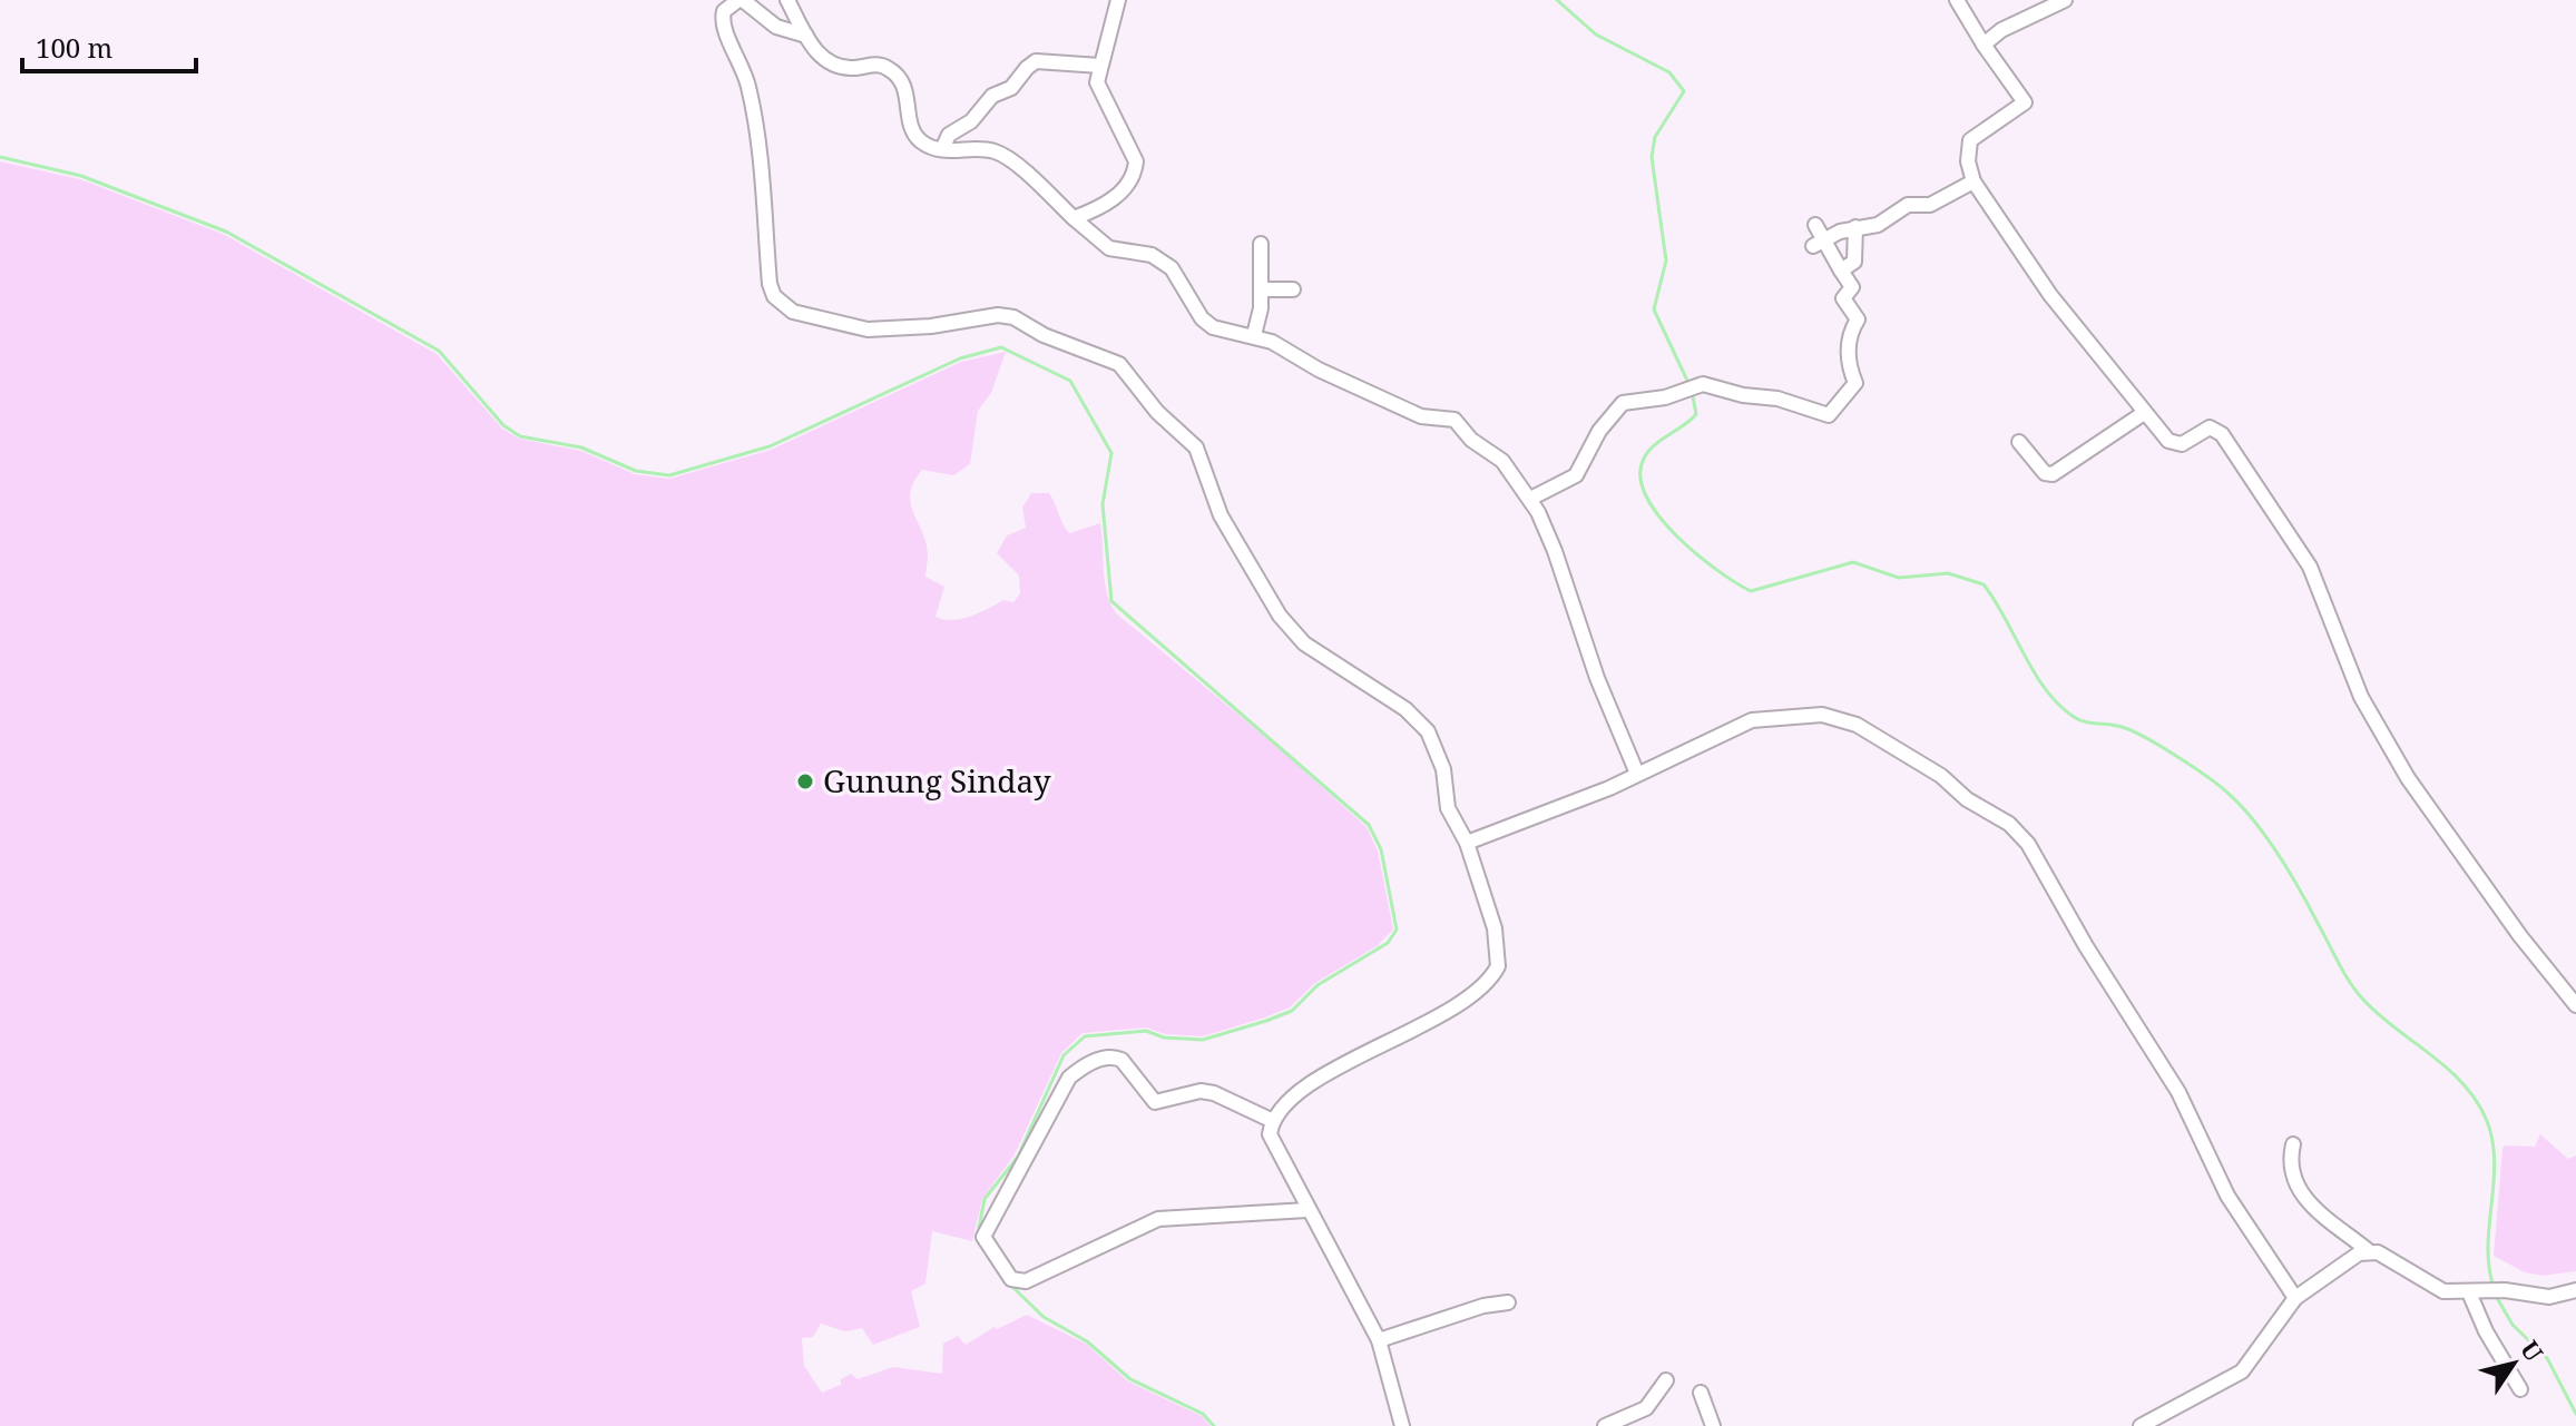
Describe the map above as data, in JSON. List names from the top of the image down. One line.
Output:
{"places":["Gunung Sinday"],"scale_bar":"100 m","north":"top right"}
